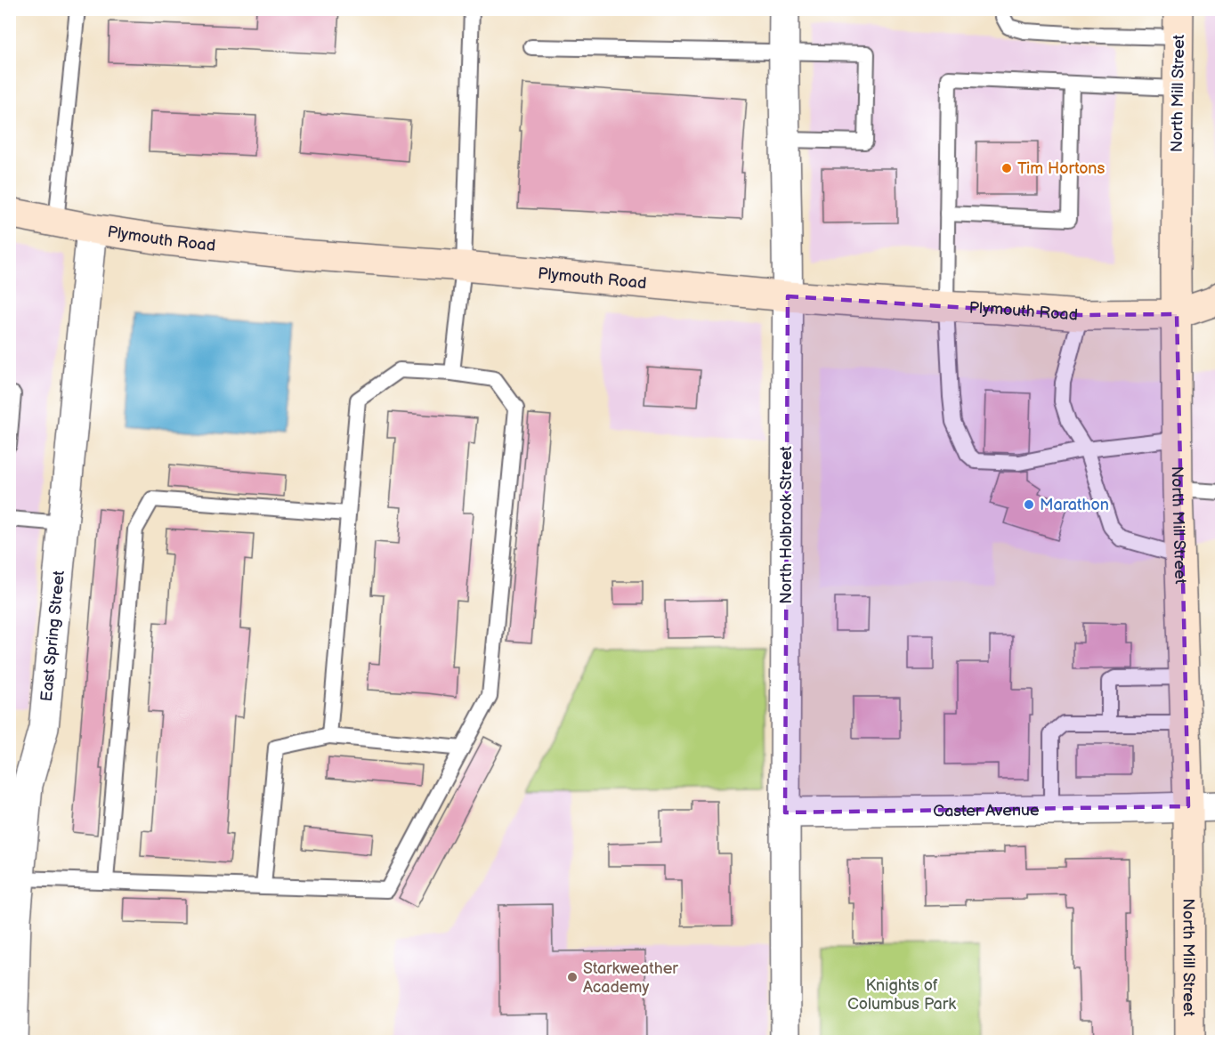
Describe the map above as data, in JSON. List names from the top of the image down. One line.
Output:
{"streets":{"main road":["North Mill Street","Plymouth Road"],"street":["North Holbrook Street","East Spring Street","Caster Avenue"]},"crossings":[["North Mill Street","Plymouth Road"],["North Mill Street","Caster Avenue"],["Plymouth Road","North Holbrook Street"],["Plymouth Road","East Spring Street"],["North Holbrook Street","Caster Avenue"]],"parks":["Knights of Columbus Park"],"places":["Tim Hortons","Marathon","Starkweather Academy"]}
